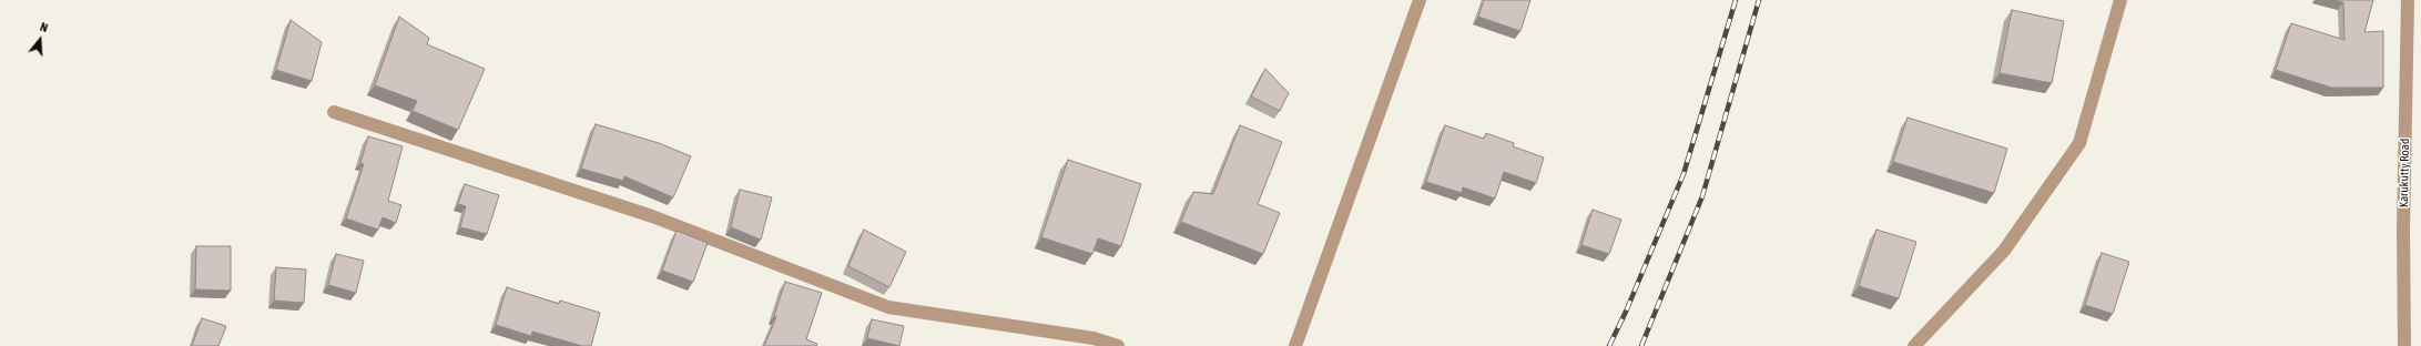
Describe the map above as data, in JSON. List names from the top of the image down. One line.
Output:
{"streets":{"street":["Karukutty Road"]},"north":"top"}
